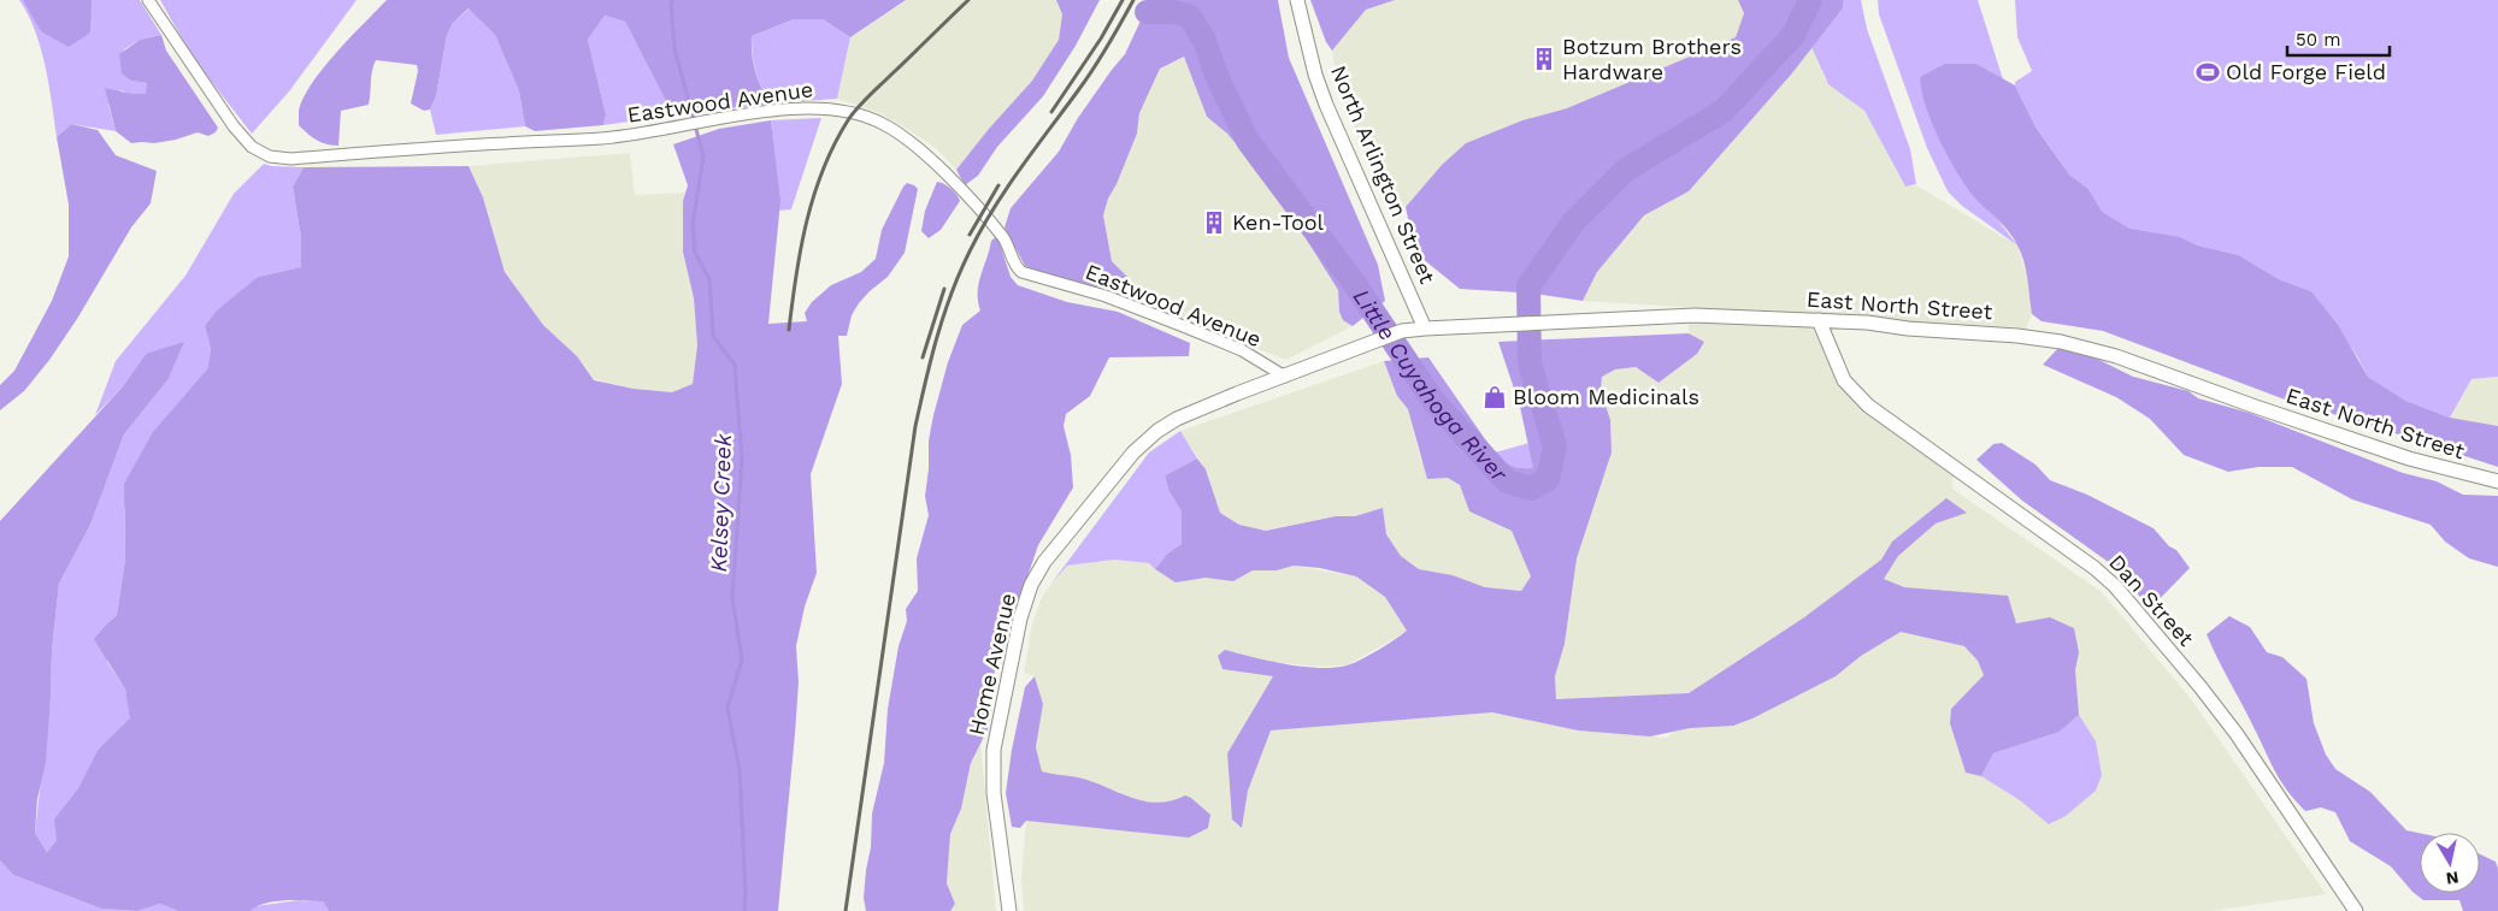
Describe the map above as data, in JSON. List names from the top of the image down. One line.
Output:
{"streets":{"street":["Eastwood Avenue","North Arlington Street","East North Street","Dan Street","Home Avenue"]},"crossings":[["Eastwood Avenue","East North Street"],["Eastwood Avenue","Home Avenue"],["North Arlington Street","East North Street"],["East North Street","Dan Street"],["East North Street","Home Avenue"]],"water":["Little Cuyahoga River","Kelsey Creek"],"places":{"building":["Botzum Brothers Hardware","Ken-Tool"],"sports":["Old Forge Field"],"shop":["Bloom Medicinals"]},"scale_bar":"50 m","north":"bottom"}
